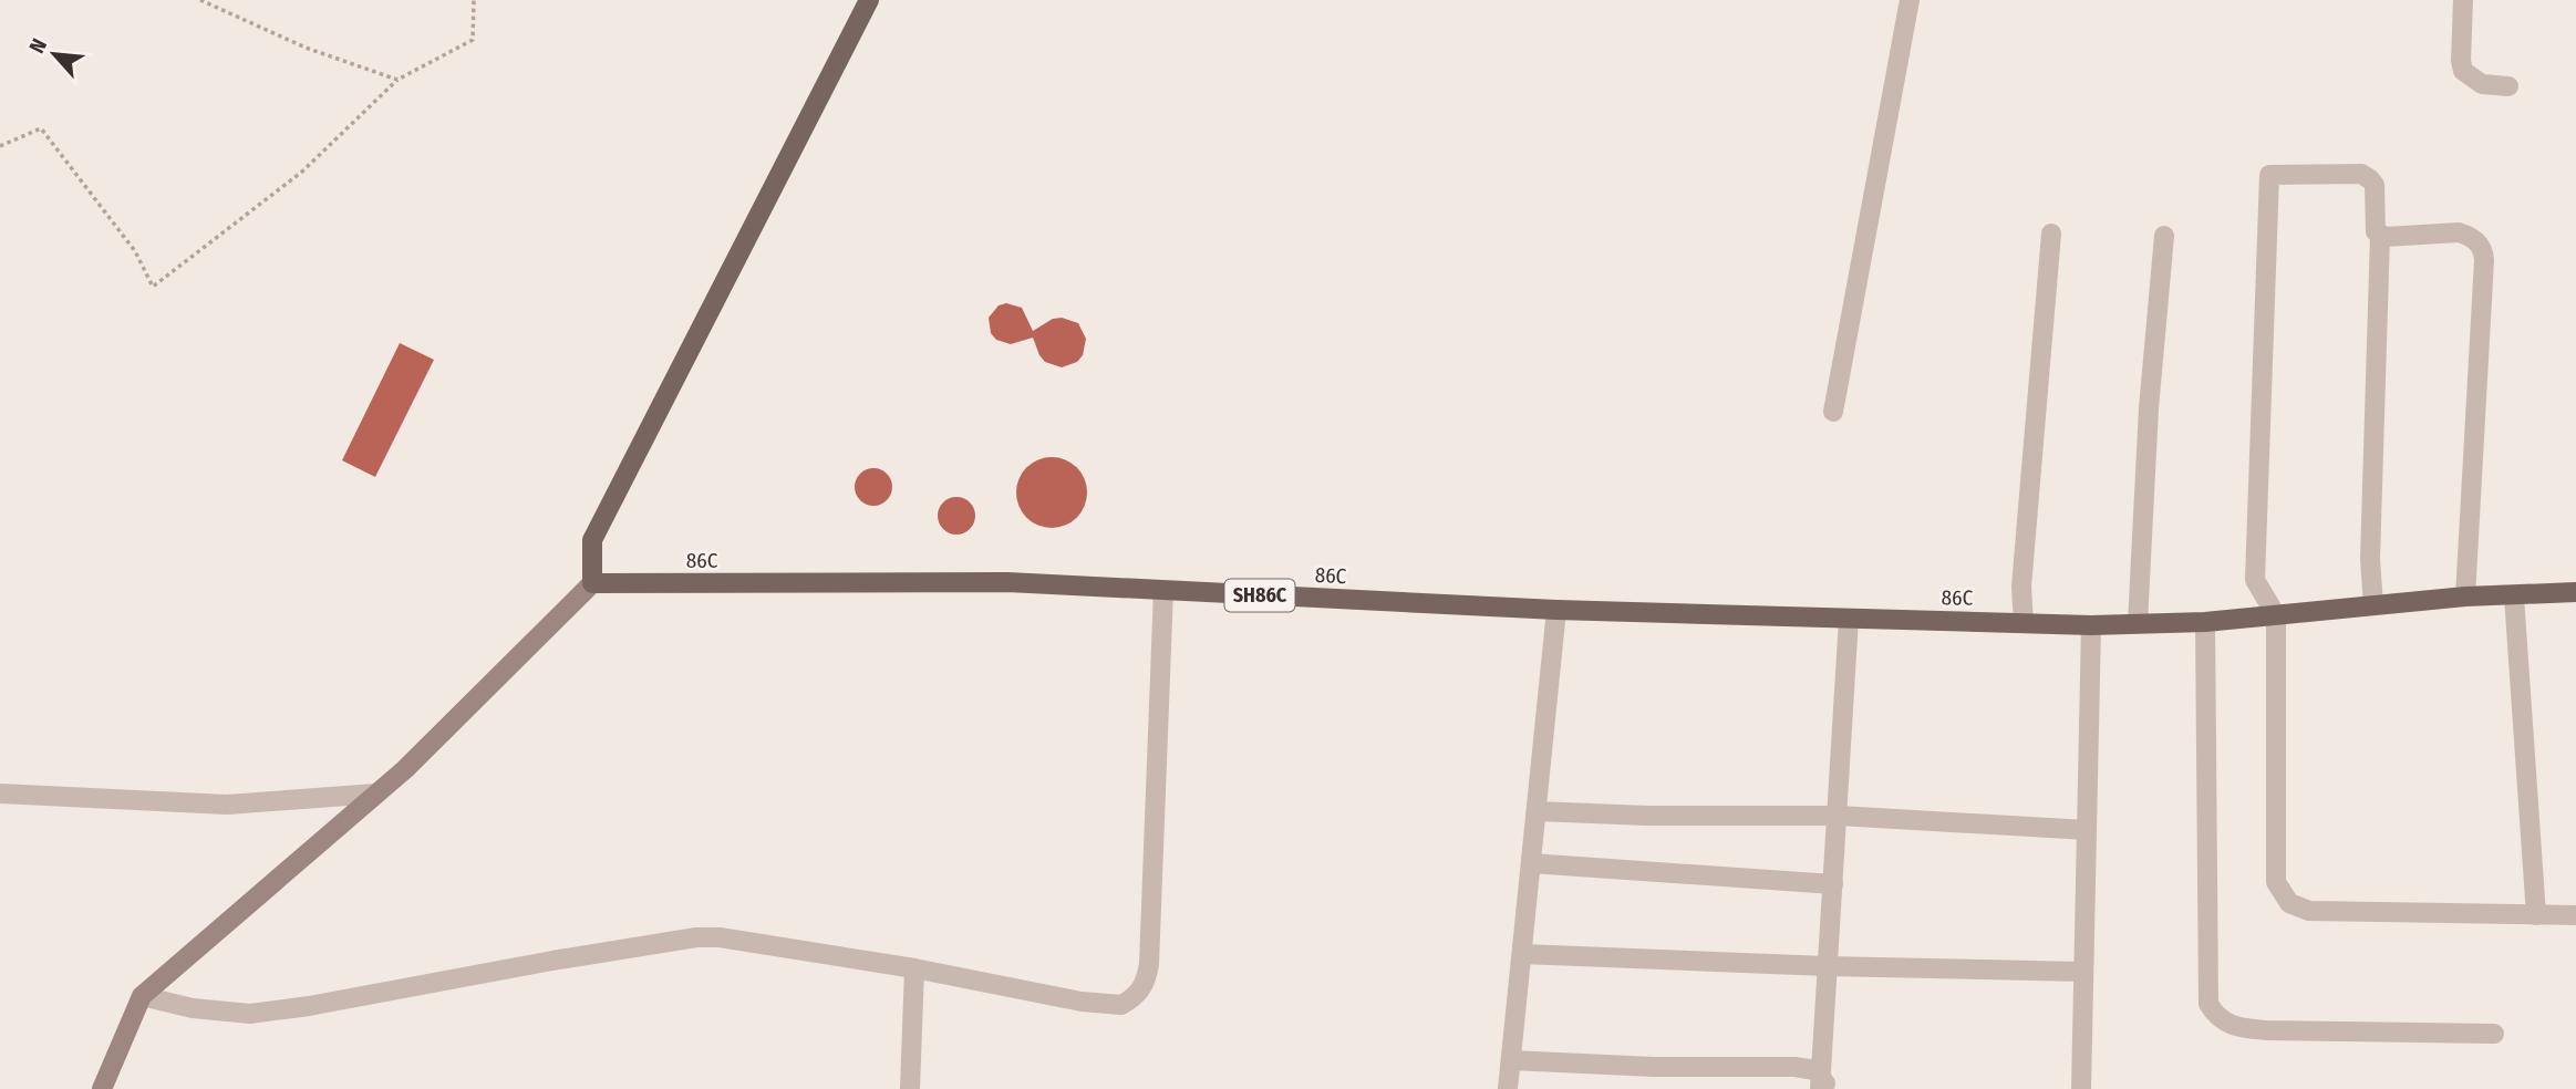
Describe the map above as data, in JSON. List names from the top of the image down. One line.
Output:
{"streets":{"main road":["86C","SH86C"]},"north":"top left"}
